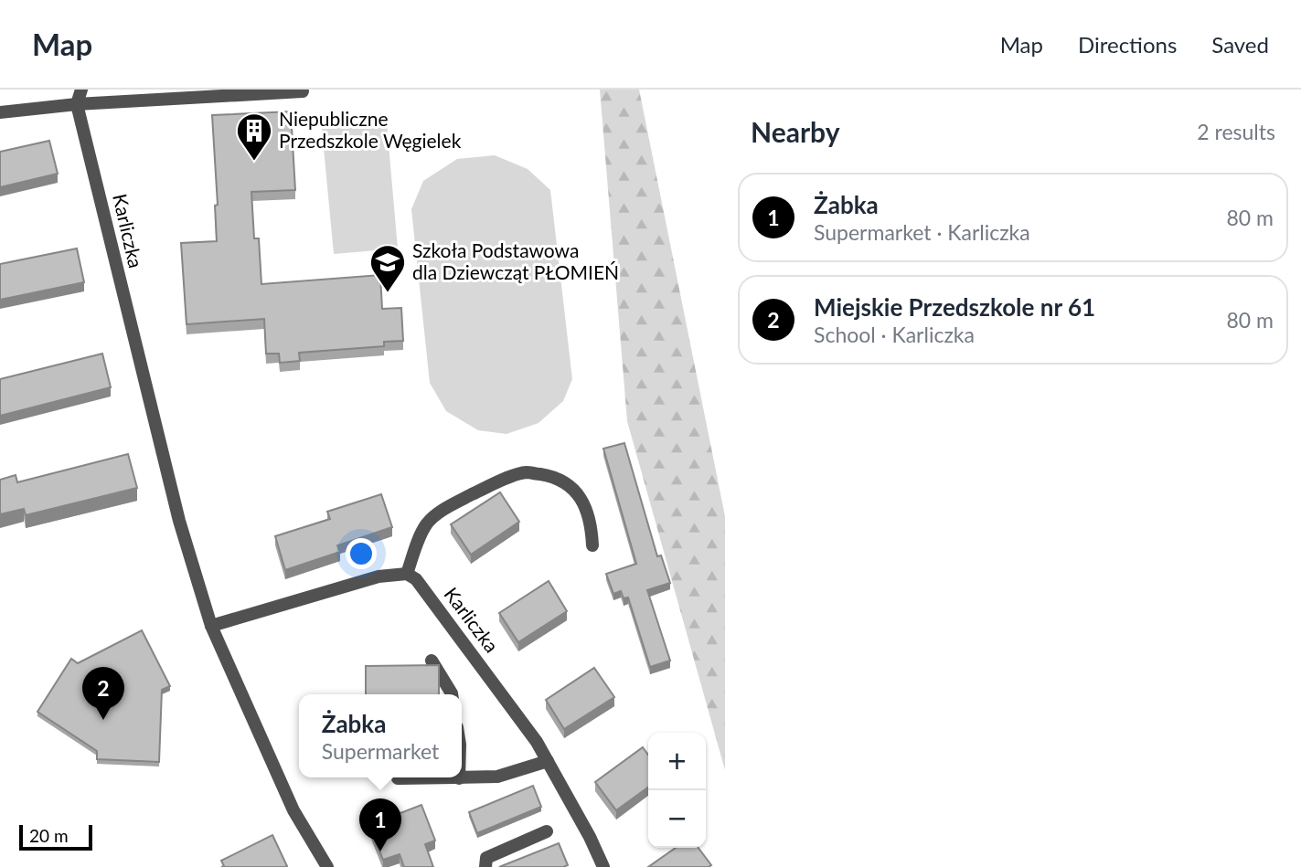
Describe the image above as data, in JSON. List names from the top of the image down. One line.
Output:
{"streets":{"street":["Karliczka"]},"places":{"building":["Niepubliczne Przedszkole Węgielek"],"school or university":["Szkoła Podstawowa dla Dziewcząt PŁOMIEŃ"]},"scale_bar":"20 m","page":{"header":"Map","nav":["Map","Directions","Saved"],"heading":["Nearby","2 results"],"list":[{"mark":"1","name":"Żabka","note":"Supermarket · Karliczka","value":"80 m"},{"mark":"2","name":"Miejskie Przedszkole nr 61","note":"School · Karliczka","value":"80 m"}],"pins":["2","1"],"popup":["Żabka","Supermarket"],"map_buttons":["+","−"],"scale":"20 m"}}
